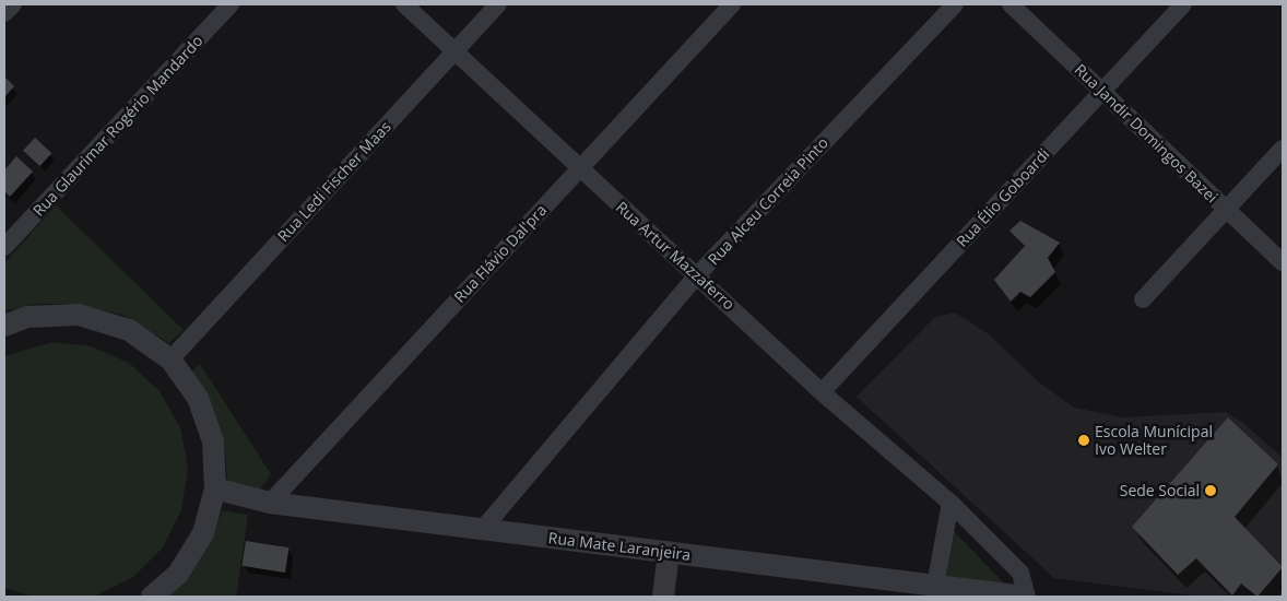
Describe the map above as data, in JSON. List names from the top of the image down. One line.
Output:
{"streets":{"street":["Rua Glaurimar Rogério Mandardo","Rua Jandir Domingos Bazei","Rua Ledi Fischer Maas","Rua Élio Goboardi","Rua Alceu Correia Pinto","Rua Flávio Dal'pra","Rua Artur Mazzaferro","Rua Mate Laranjeira"]},"crossings":[["Rua Jandir Domingos Bazei","Rua Élio Goboardi"],["Rua Ledi Fischer Maas","Rua Artur Mazzaferro"],["Rua Élio Goboardi","Rua Artur Mazzaferro"],["Rua Alceu Correia Pinto","Rua Artur Mazzaferro"],["Rua Alceu Correia Pinto","Rua Mate Laranjeira"],["Rua Flávio Dal'pra","Rua Artur Mazzaferro"],["Rua Flávio Dal'pra","Rua Mate Laranjeira"],["Rua Artur Mazzaferro","Rua Mate Laranjeira"]],"places":["Escola Munícipal Ivo Welter","Sede Social"]}
